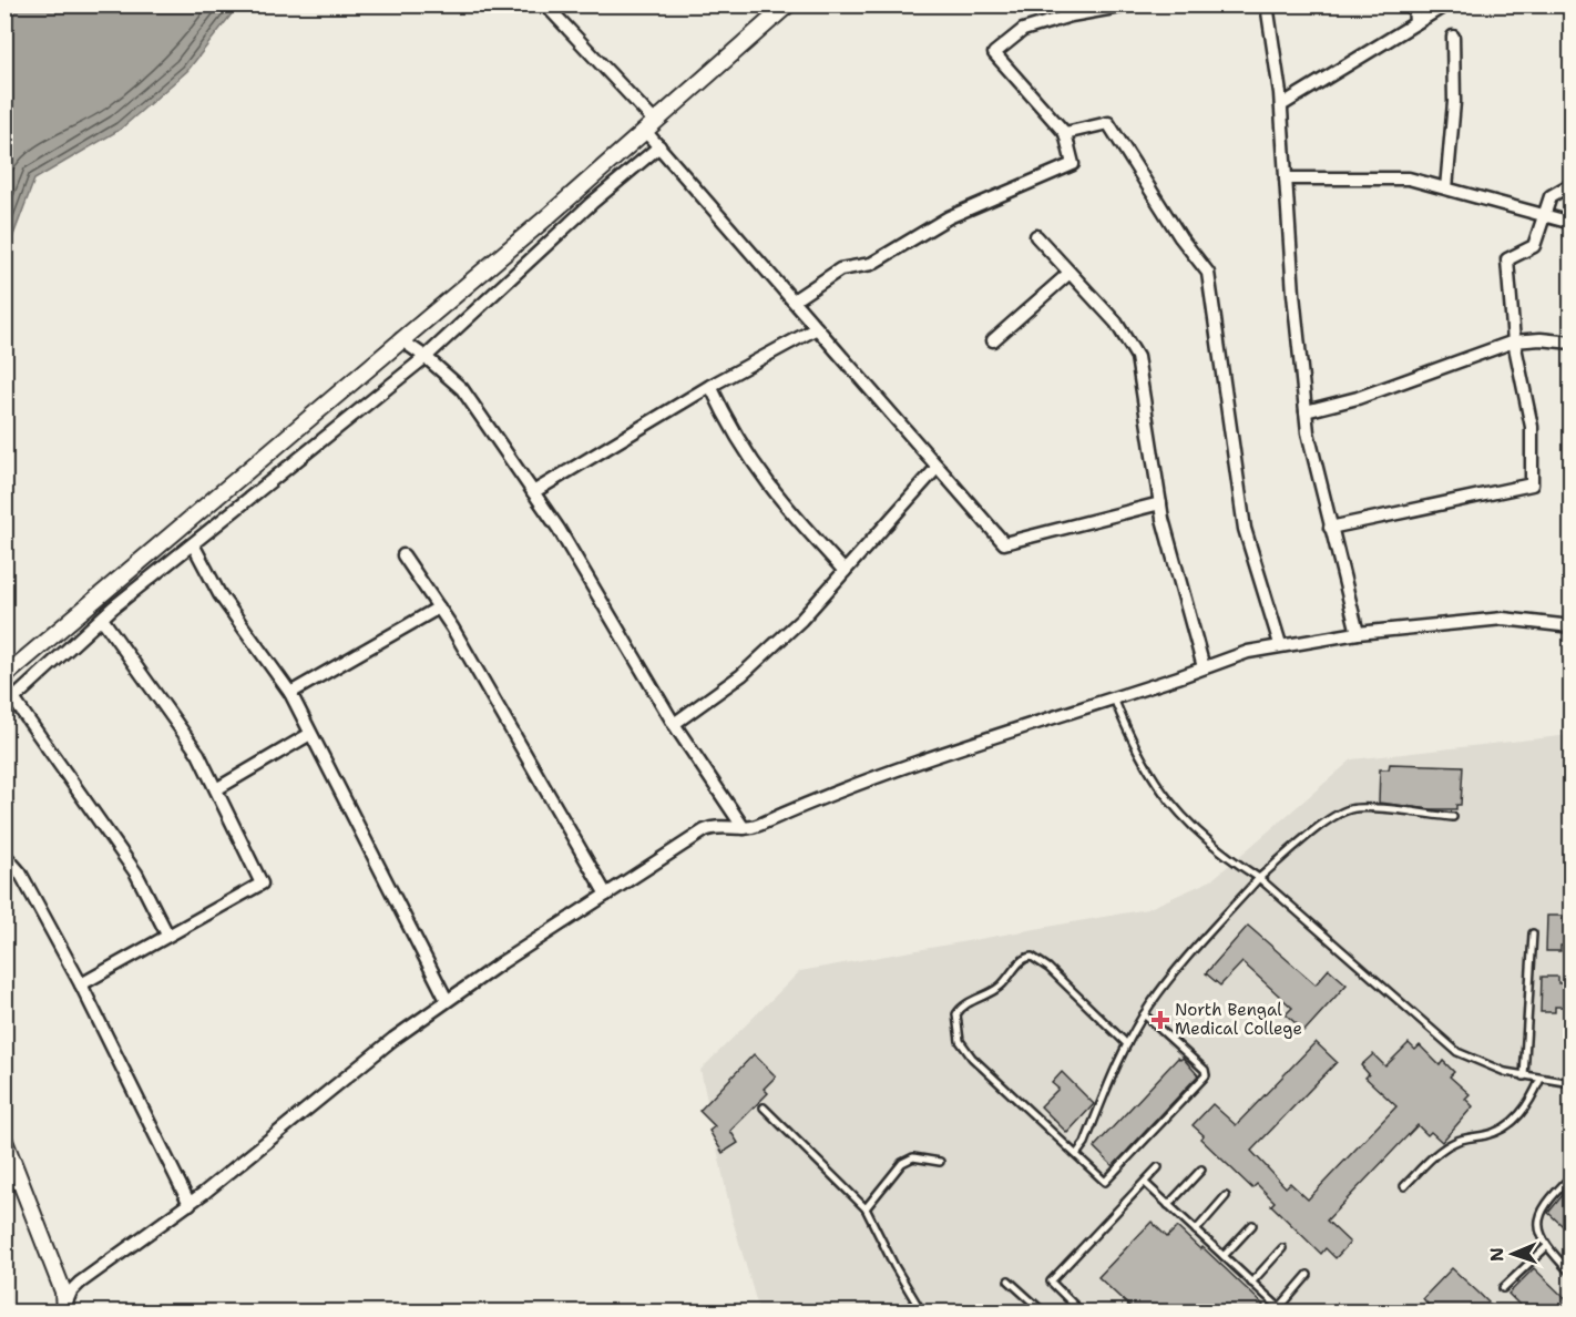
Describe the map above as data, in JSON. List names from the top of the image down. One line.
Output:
{"places":{"health":["North Bengal Medical College"]},"north":"left"}
